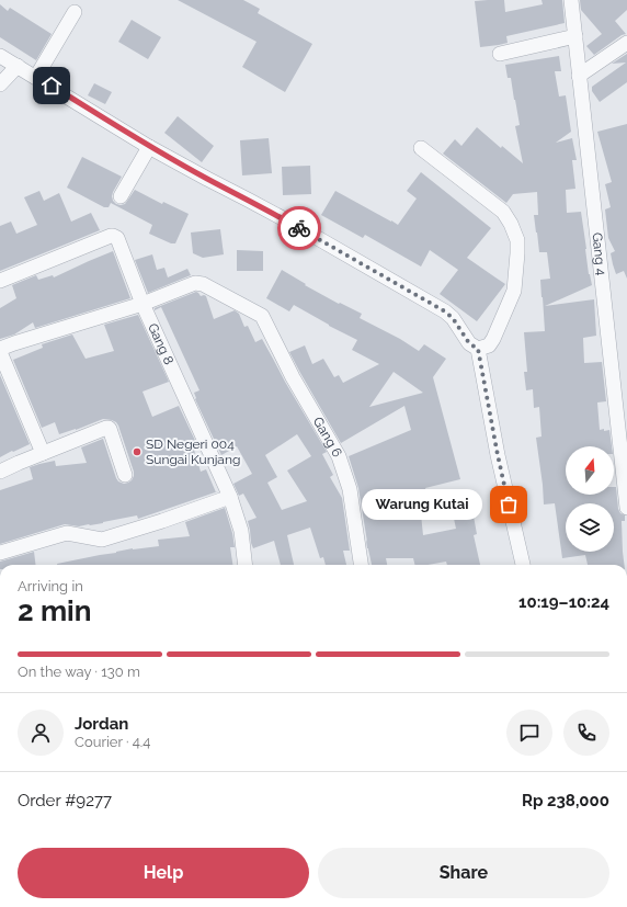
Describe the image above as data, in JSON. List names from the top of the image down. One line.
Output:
{"streets":{"street":["Gang 4","Gang 8","Gang 6"]},"crossings":[["Gang 8","Gang 6"]],"places":["SD Negeri 004 Sungai Kunjang","Warung Kutai"],"north":"top","page":{"bubble":"Warung Kutai","heading":["2 min","Arriving in","10:19–10:24"],"panel":["Jordan","Courier · 4.4","Order #9277","Rp 238,000"],"bar":"On the way · 130 m","buttons":["Help","Share"]}}
